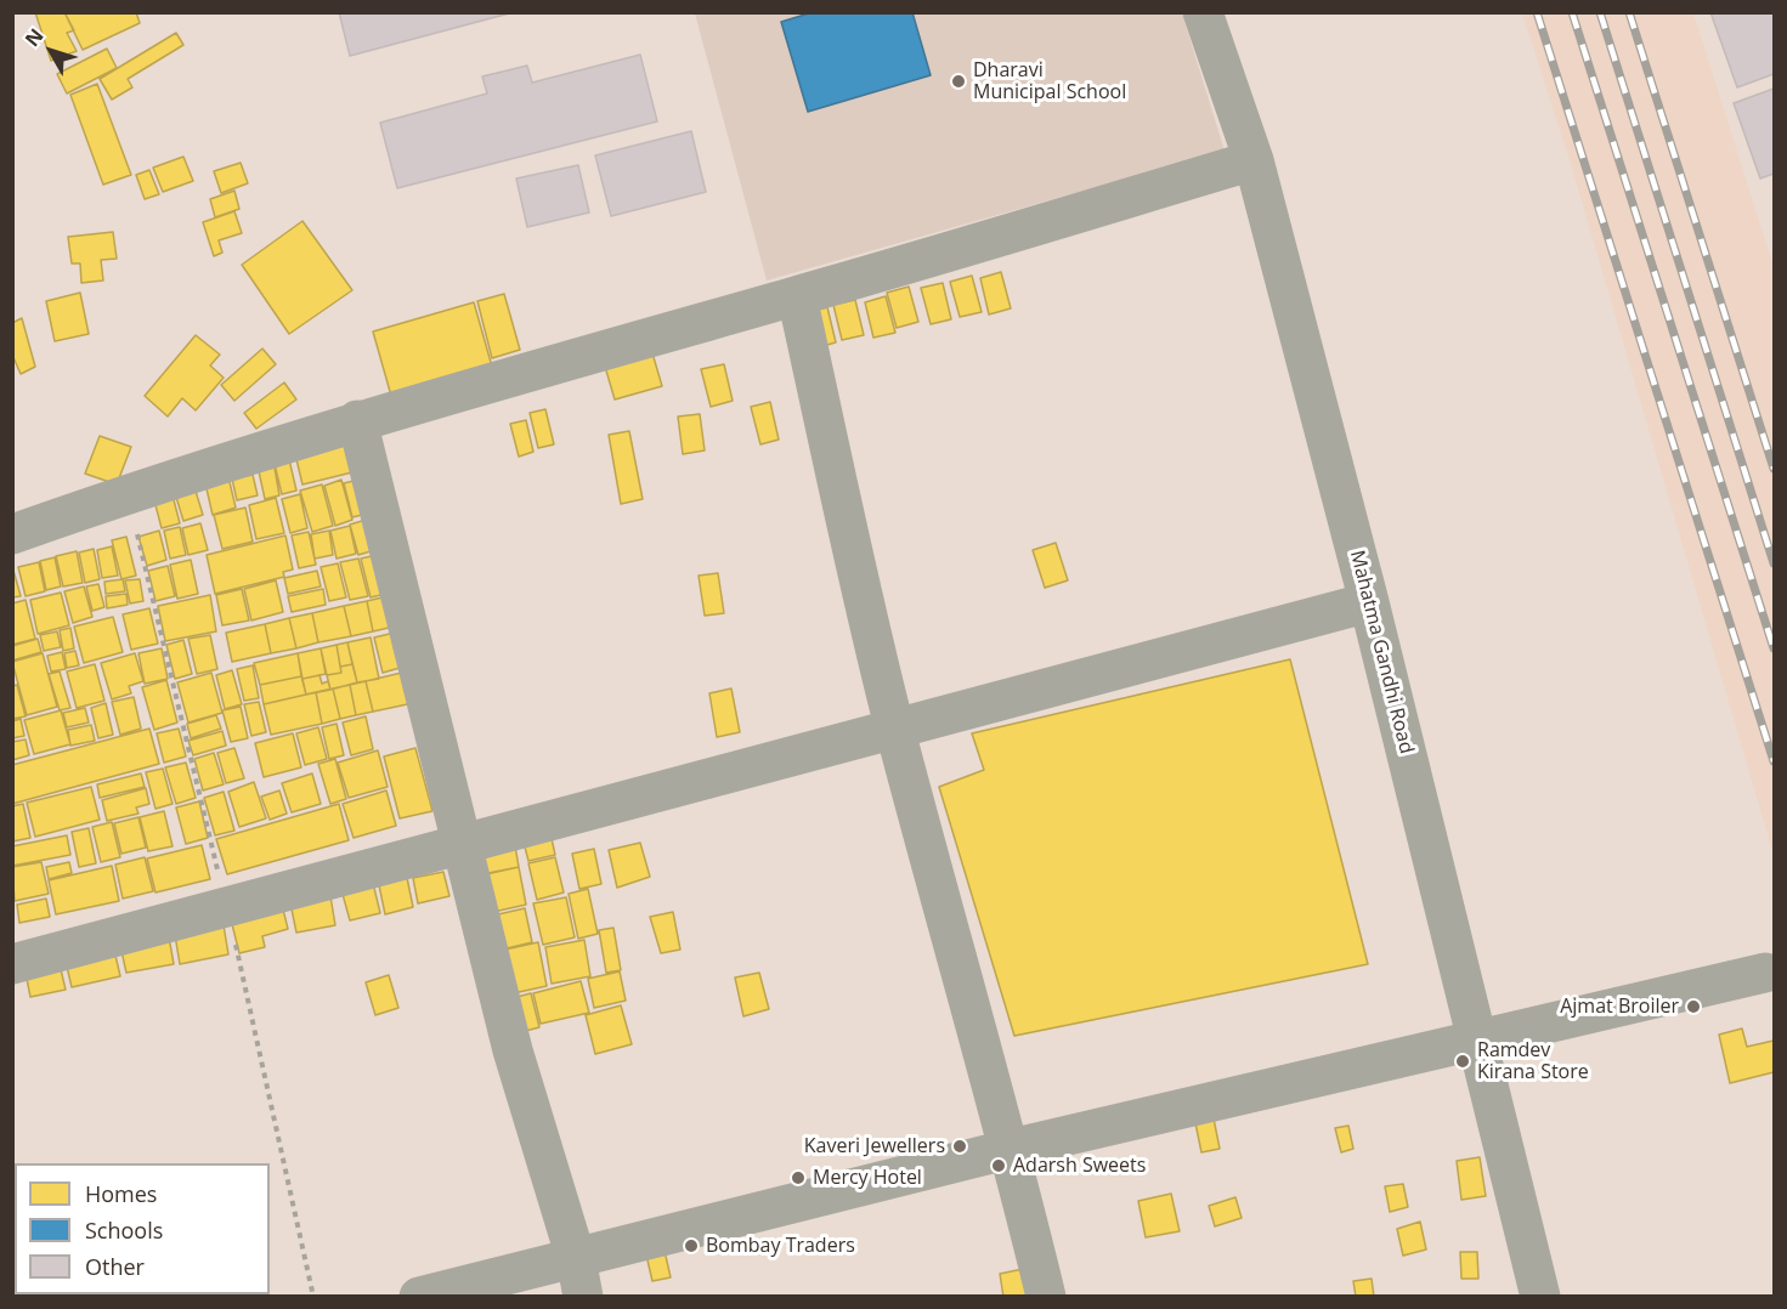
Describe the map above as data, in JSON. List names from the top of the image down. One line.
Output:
{"streets":{"street":["Mahatma Gandhi Road"]},"places":["Dharavi Municipal School","Ajmat Broiler","Ramdev Kirana Store","Kaveri Jewellers","Adarsh Sweets","Mercy Hotel","Bombay Traders"],"legend":["Homes","Schools","Other"],"north":"top left"}
